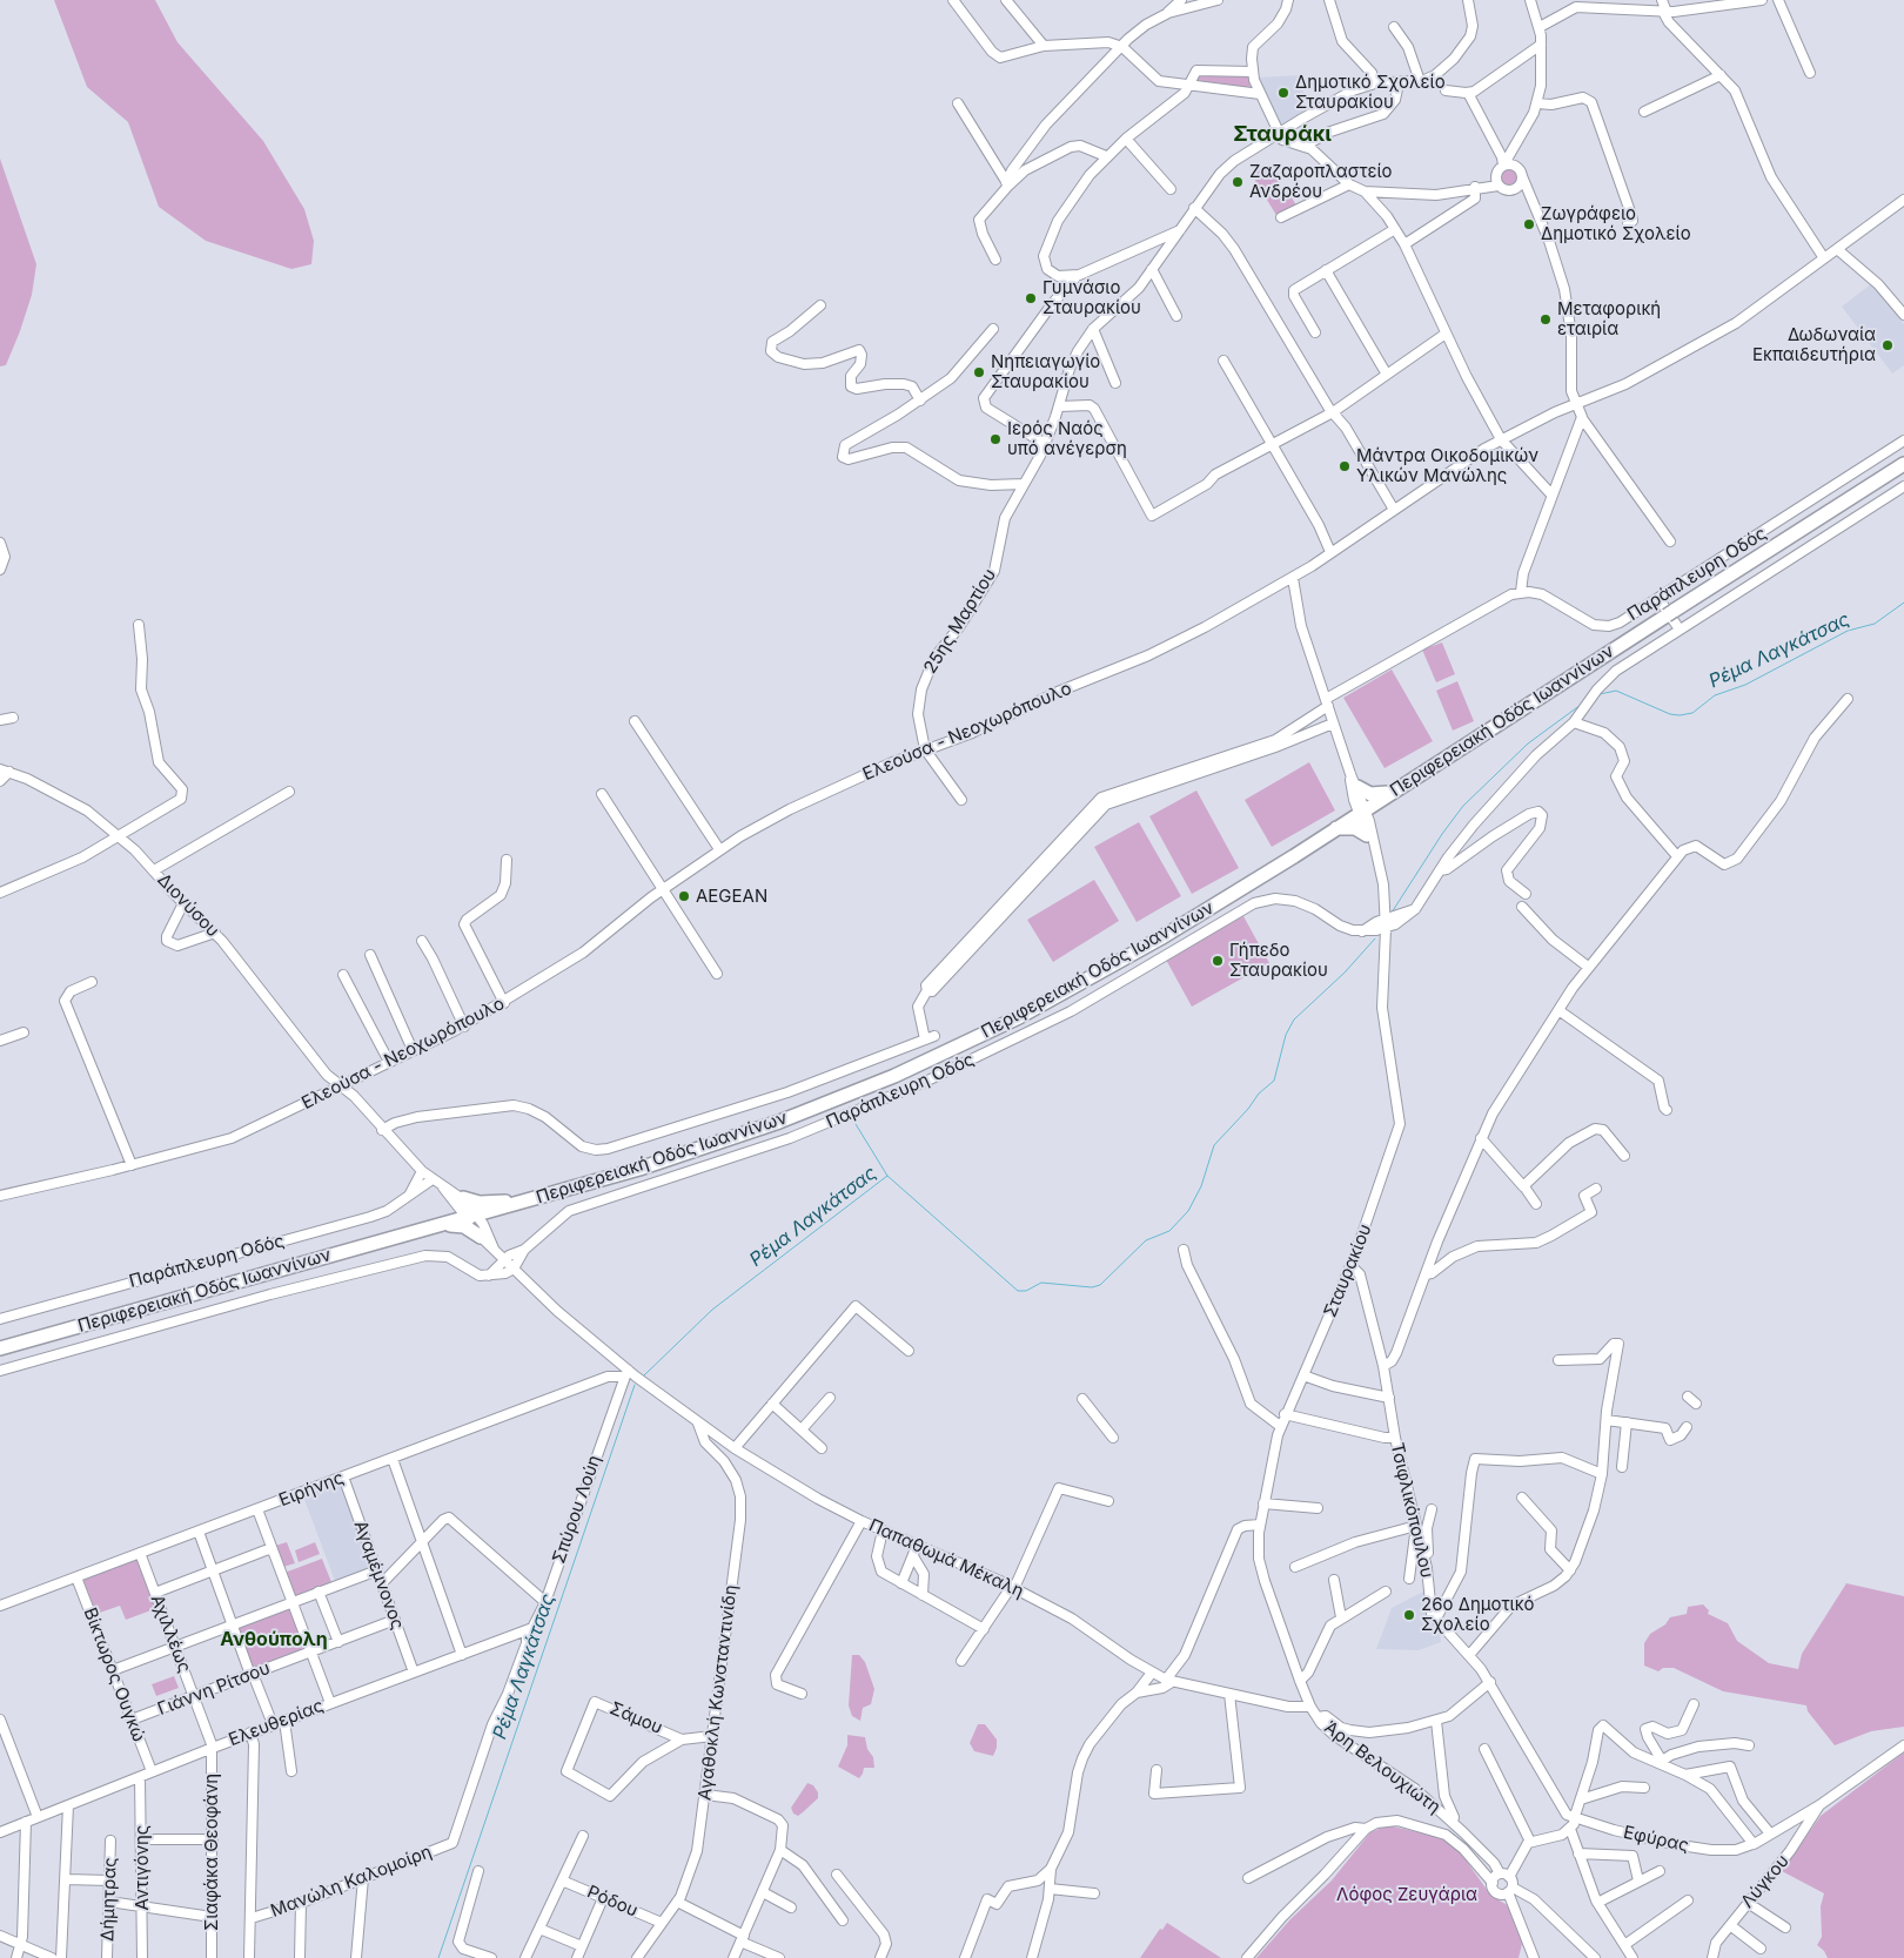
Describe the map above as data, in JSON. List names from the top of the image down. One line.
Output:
{"streets":{"highway":["Περιφερειακή Οδός Ιωαννίνων"],"street":["Παράπλευρη Οδός","25ης Μαρτίου","Ελεούσα - Νεοχωρόπουλο","Διονύσου","Σταυρακίου","Ειρήνης","Σπύρου Λούη","Τσιφλικόπουλου","Παπαθωμά Μέκαλη","Αγαμέμνονoς","Αχιλλέως","Βίκτωρος Ουγκώ","Γιάννη Ρίτσου","Αγαθοκλή Κωνσταντινίδη","Σάμου","Ελευθερίας","Άρη Βελουχιώτη","Εφύρας","Σιαφάκα Θεοφάνη","Αντιγόνης","Μανώλη Καλομοίρη","Λύγκου","Δήμητρας","Ρόδου"]},"crossings":[["Παράπλευρη Οδός","Διονύσου"],["Παράπλευρη Οδός","Σταυρακίου"],["Παράπλευρη Οδός","Παπαθωμά Μέκαλη"],["25ης Μαρτίου","Ελεούσα - Νεοχωρόπουλο"],["Περιφερειακή Οδός Ιωαννίνων","Σταυρακίου"],["Ελεούσα - Νεοχωρόπουλο","Διονύσου"],["Σταυρακίου","Τσιφλικόπουλου"],["Σταυρακίου","Άρη Βελουχιώτη"],["Ειρήνης","Σπύρου Λούη"],["Ειρήνης","Παπαθωμά Μέκαλη"],["Ειρήνης","Αγαμέμνονoς"],["Ειρήνης","Αχιλλέως"],["Ειρήνης","Βίκτωρος Ουγκώ"],["Σπύρου Λούη","Παπαθωμά Μέκαλη"],["Σπύρου Λούη","Μανώλη Καλομοίρη"],["Τσιφλικόπουλου","Εφύρας"],["Παπαθωμά Μέκαλη","Αγαθοκλή Κωνσταντινίδη"],["Παπαθωμά Μέκαλη","Άρη Βελουχιώτη"],["Αγαμέμνονoς","Γιάννη Ρίτσου"],["Αγαμέμνονoς","Ελευθερίας"],["Αχιλλέως","Γιάννη Ρίτσου"],["Αχιλλέως","Ελευθερίας"],["Αχιλλέως","Σιαφάκα Θεοφάνη"],["Βίκτωρος Ουγκώ","Γιάννη Ρίτσου"],["Βίκτωρος Ουγκώ","Ελευθερίας"],["Αγαθοκλή Κωνσταντινίδη","Σάμου"],["Αγαθοκλή Κωνσταντινίδη","Ρόδου"],["Ελευθερίας","Σιαφάκα Θεοφάνη"],["Ελευθερίας","Αντιγόνης"],["Εφύρας","Λύγκου"]],"districts":["Σταυράκι","Ανθούπολη"],"water":["Ρέμα Λαγκάτσας"],"parks":["Λόφος Ζευγάρια"],"places":["Δημοτικό Σχολείο Σταυρακίου","Ζαζαροπλαστείο Ανδρέου","Ζωγράφειο Δημοτικό Σχολείο","Γυμνάσιο Σταυρακίου","Μεταφορική εταιρία","Δωδωναία Εκπαιδευτήρια","Νηπειαγωγίο Σταυρακίου","Ιερός Ναός υπό ανέγερση","Μάντρα Οικοδομικών Υλικών Μανώλης","AEGEAN","Γήπεδο Σταυρακίου","26ο Δημοτικό Σχολείο"]}
